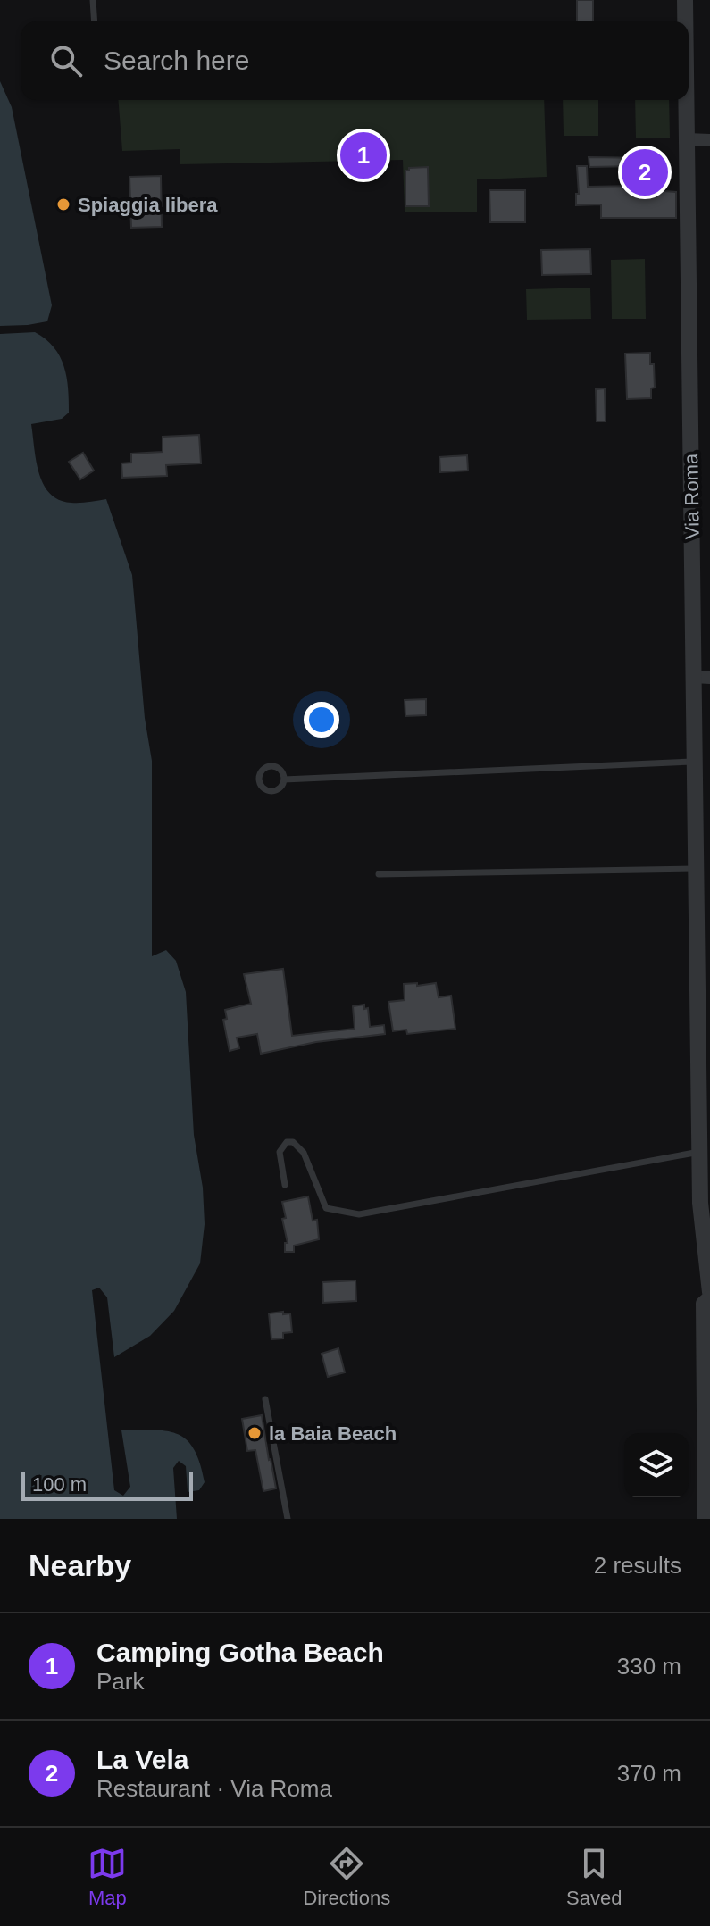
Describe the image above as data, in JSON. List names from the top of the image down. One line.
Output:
{"streets":{"street":["Via Roma"]},"places":["Spiaggia libera","la Baia Beach"],"scale_bar":"100 m","page":{"search":"Search here","pins":["1","2"],"scale":"100 m","heading":["Nearby","2 results"],"list":[{"mark":"1","name":"Camping Gotha Beach","note":"Park","value":"330 m"},{"mark":"2","name":"La Vela","note":"Restaurant · Via Roma","value":"370 m"}],"nav":["Map","Directions","Saved"]}}
